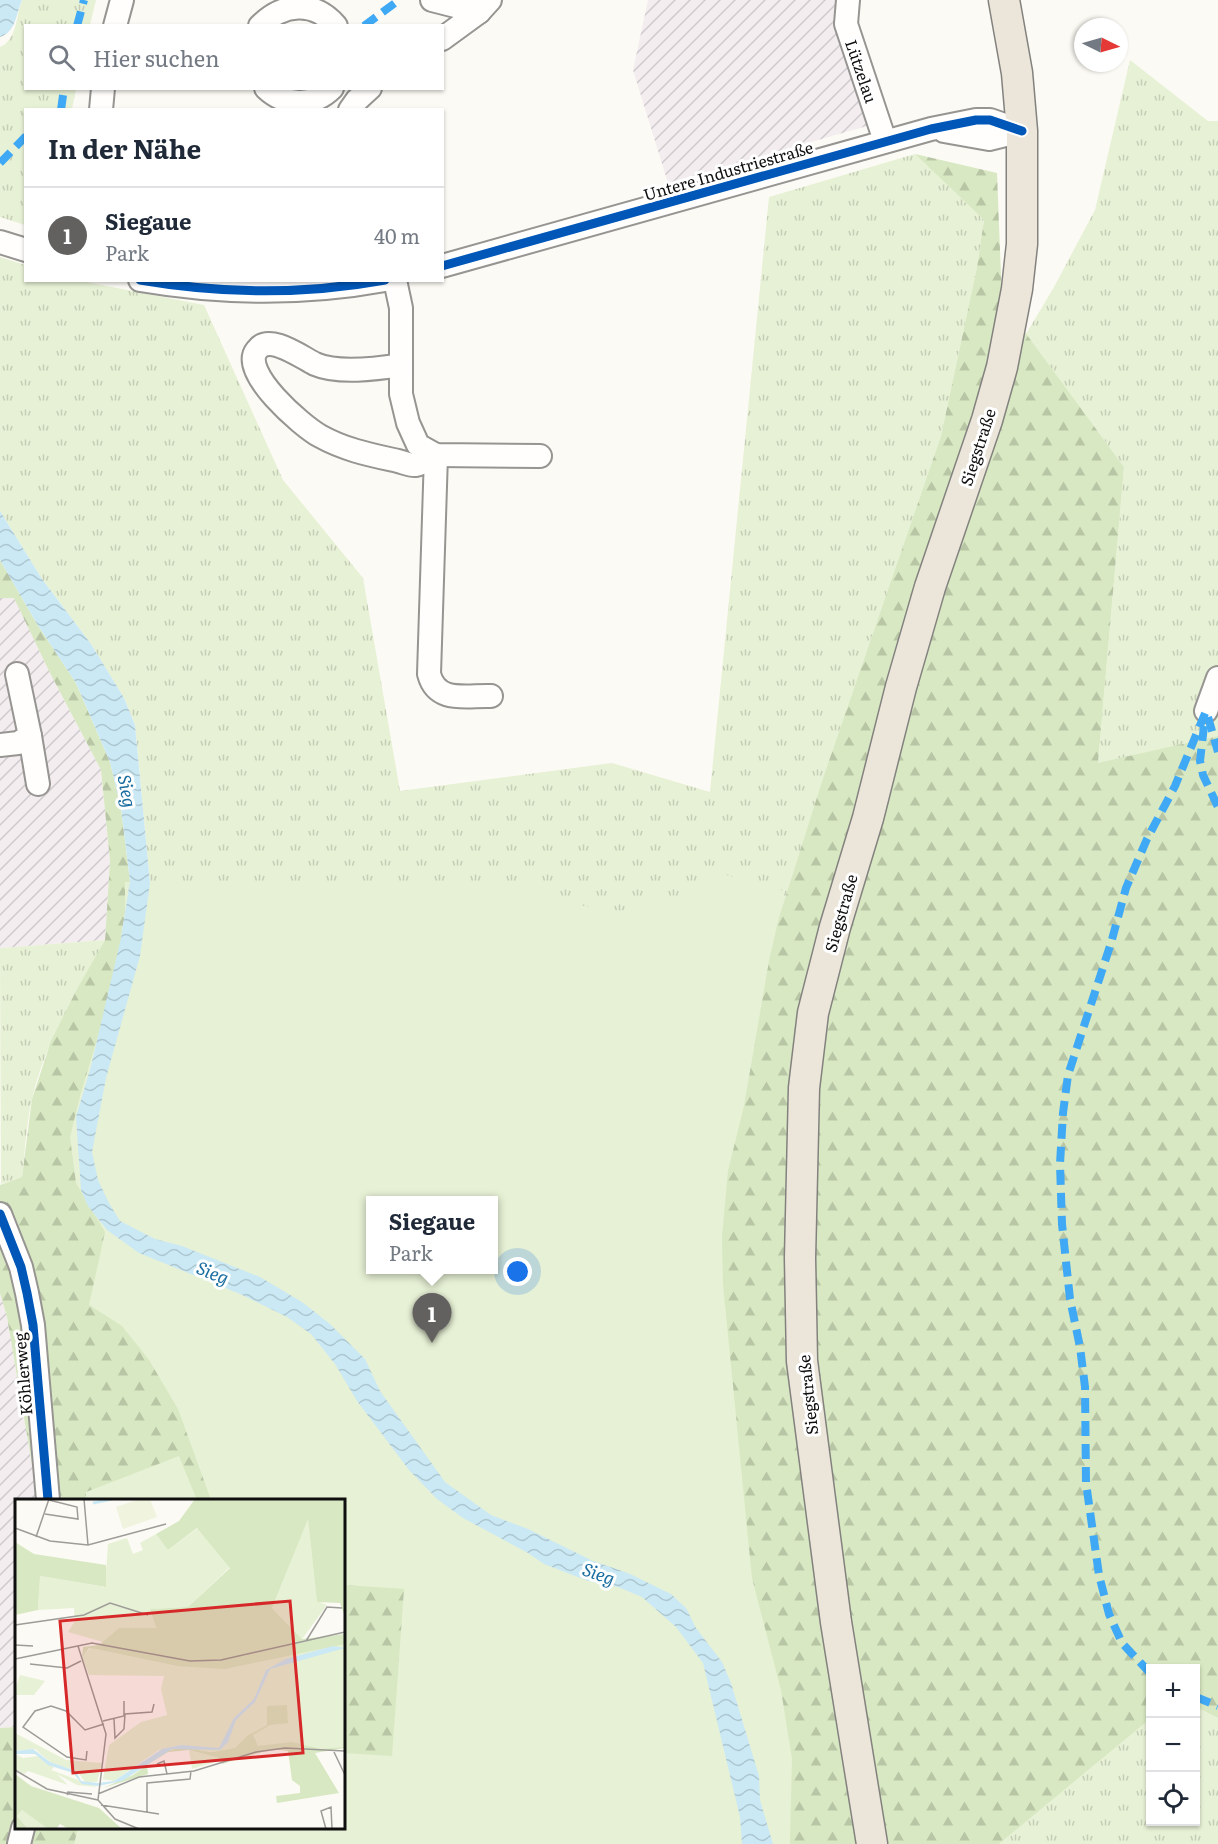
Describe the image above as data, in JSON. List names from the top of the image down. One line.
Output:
{"streets":{"main road":["Siegstraße"],"street":["Lützelau","Untere Industriestraße","Köhlerweg"]},"crossings":[["Lützelau","Untere Industriestraße"],["Untere Industriestraße","Siegstraße"]],"water":["Sieg"],"north":"right","page":{"search":"Hier suchen","heading":"In der Nähe","list":[{"mark":"1","name":"Siegaue","note":"Park","value":"40 m"}],"popup":["Siegaue","Park"],"pins":"1","map_buttons":["+","−"]}}
